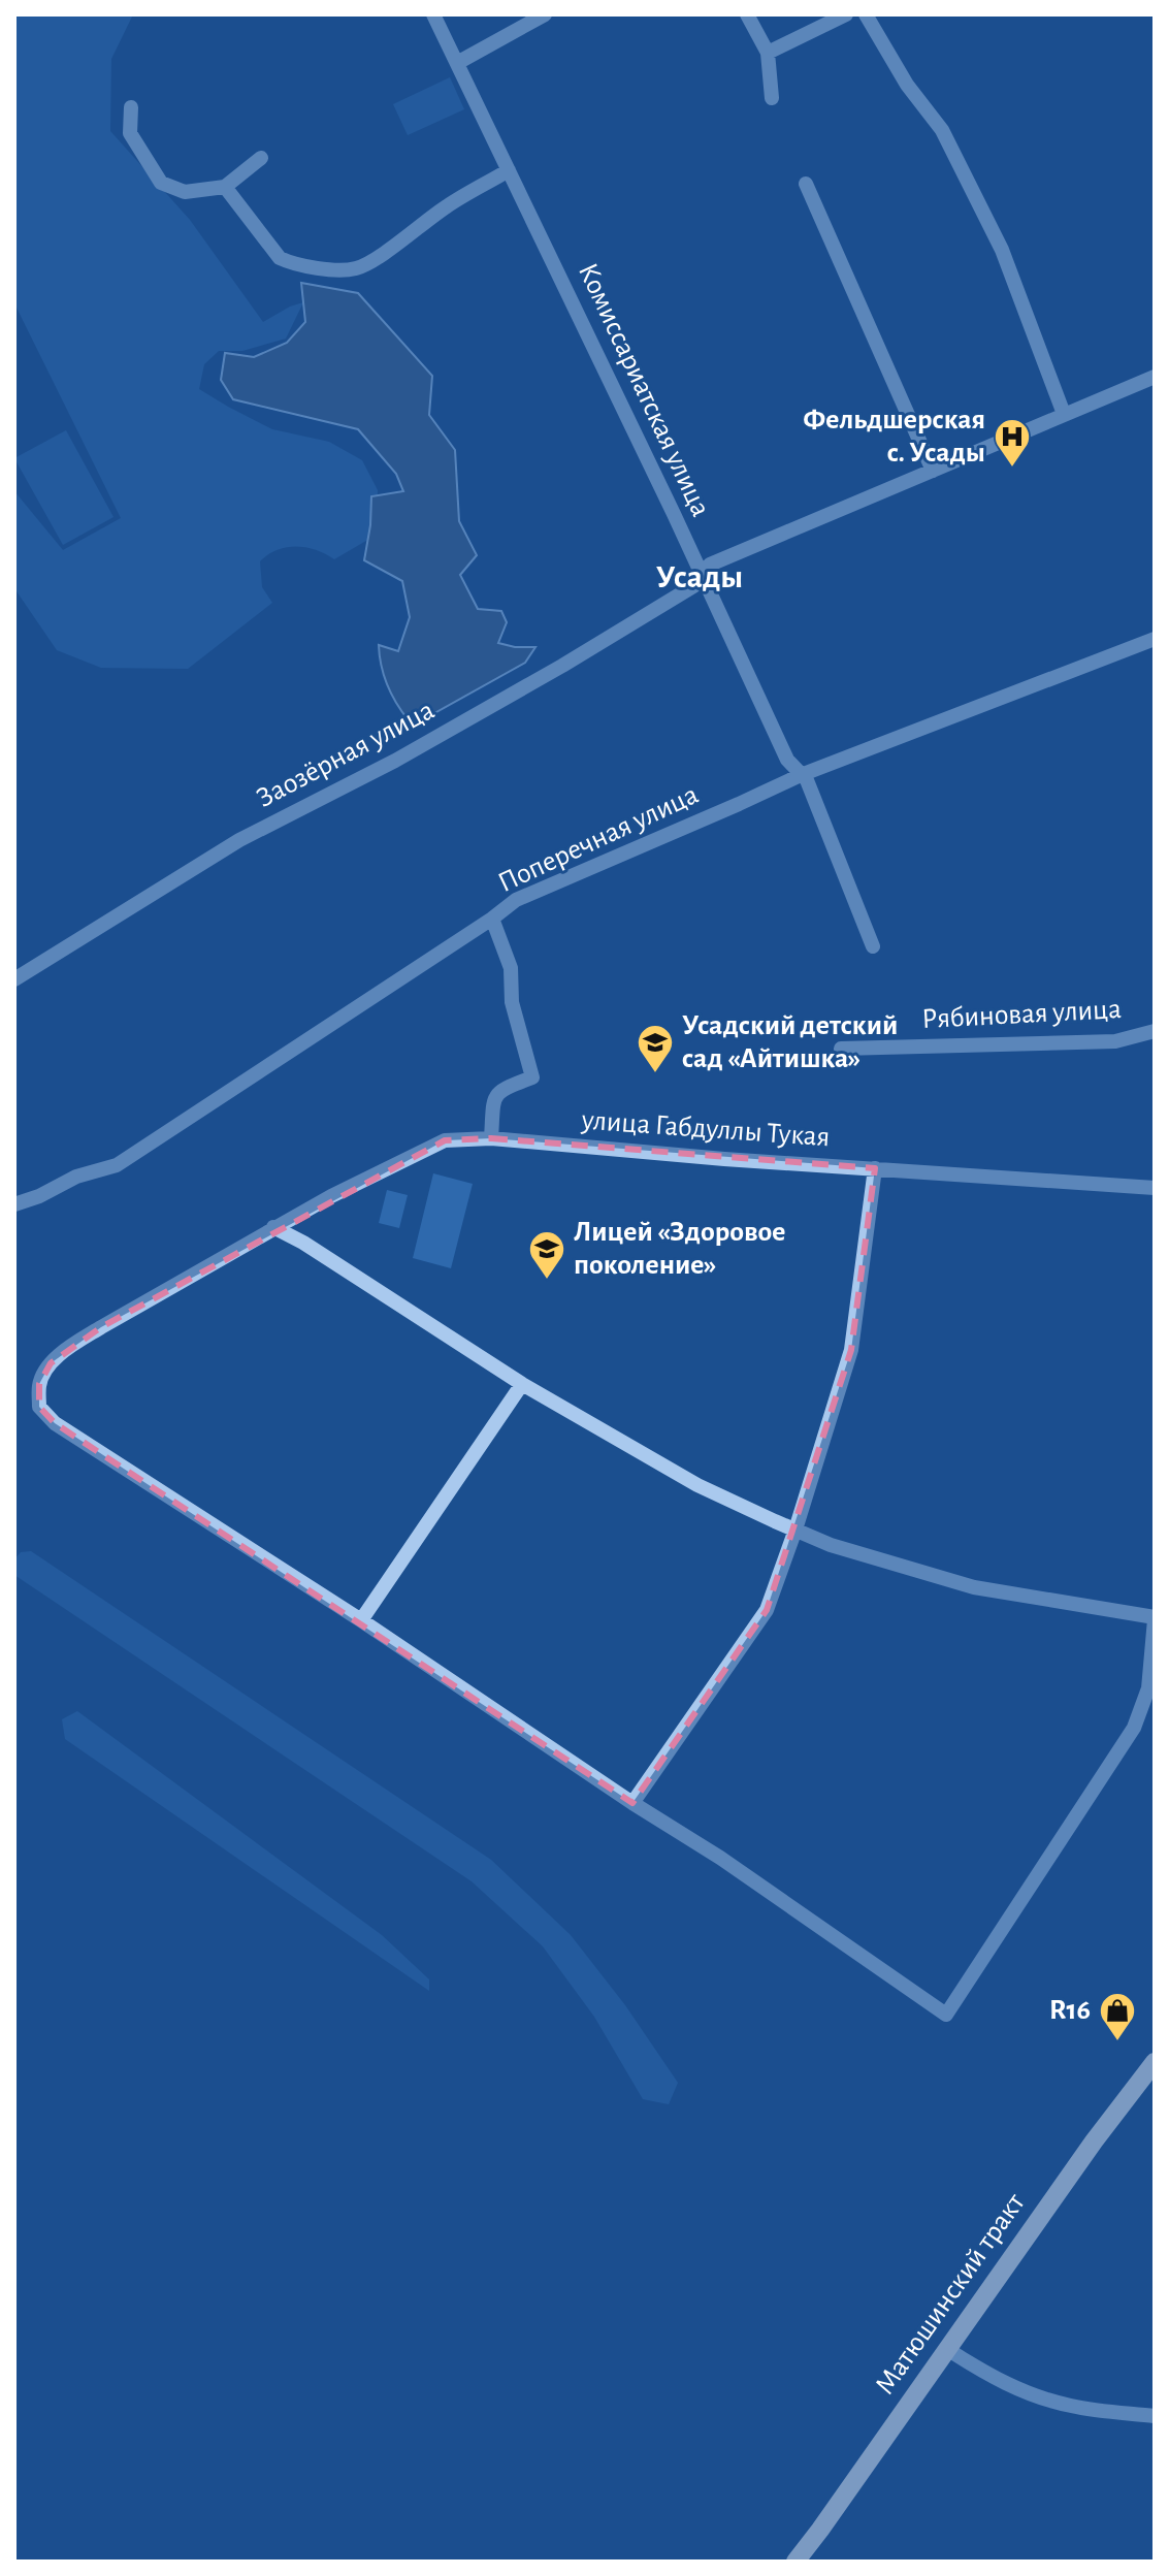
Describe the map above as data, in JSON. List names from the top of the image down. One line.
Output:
{"streets":{"main road":["Матюшинский тракт"],"street":["Комиссариатская улица","Заозёрная улица","Поперечная улица","Рябиновая улица","улица Габдуллы Тукая"]},"crossings":[["Комиссариатская улица","Заозёрная улица"],["Комиссариатская улица","Поперечная улица"]],"districts":["Усады"],"places":{"hospital":["Фельдшерская с. Усады"],"school or university":["Усадский детский сад «Айтишка»","Лицей «Здоровое поколение»"],"shop":["R16"]}}
